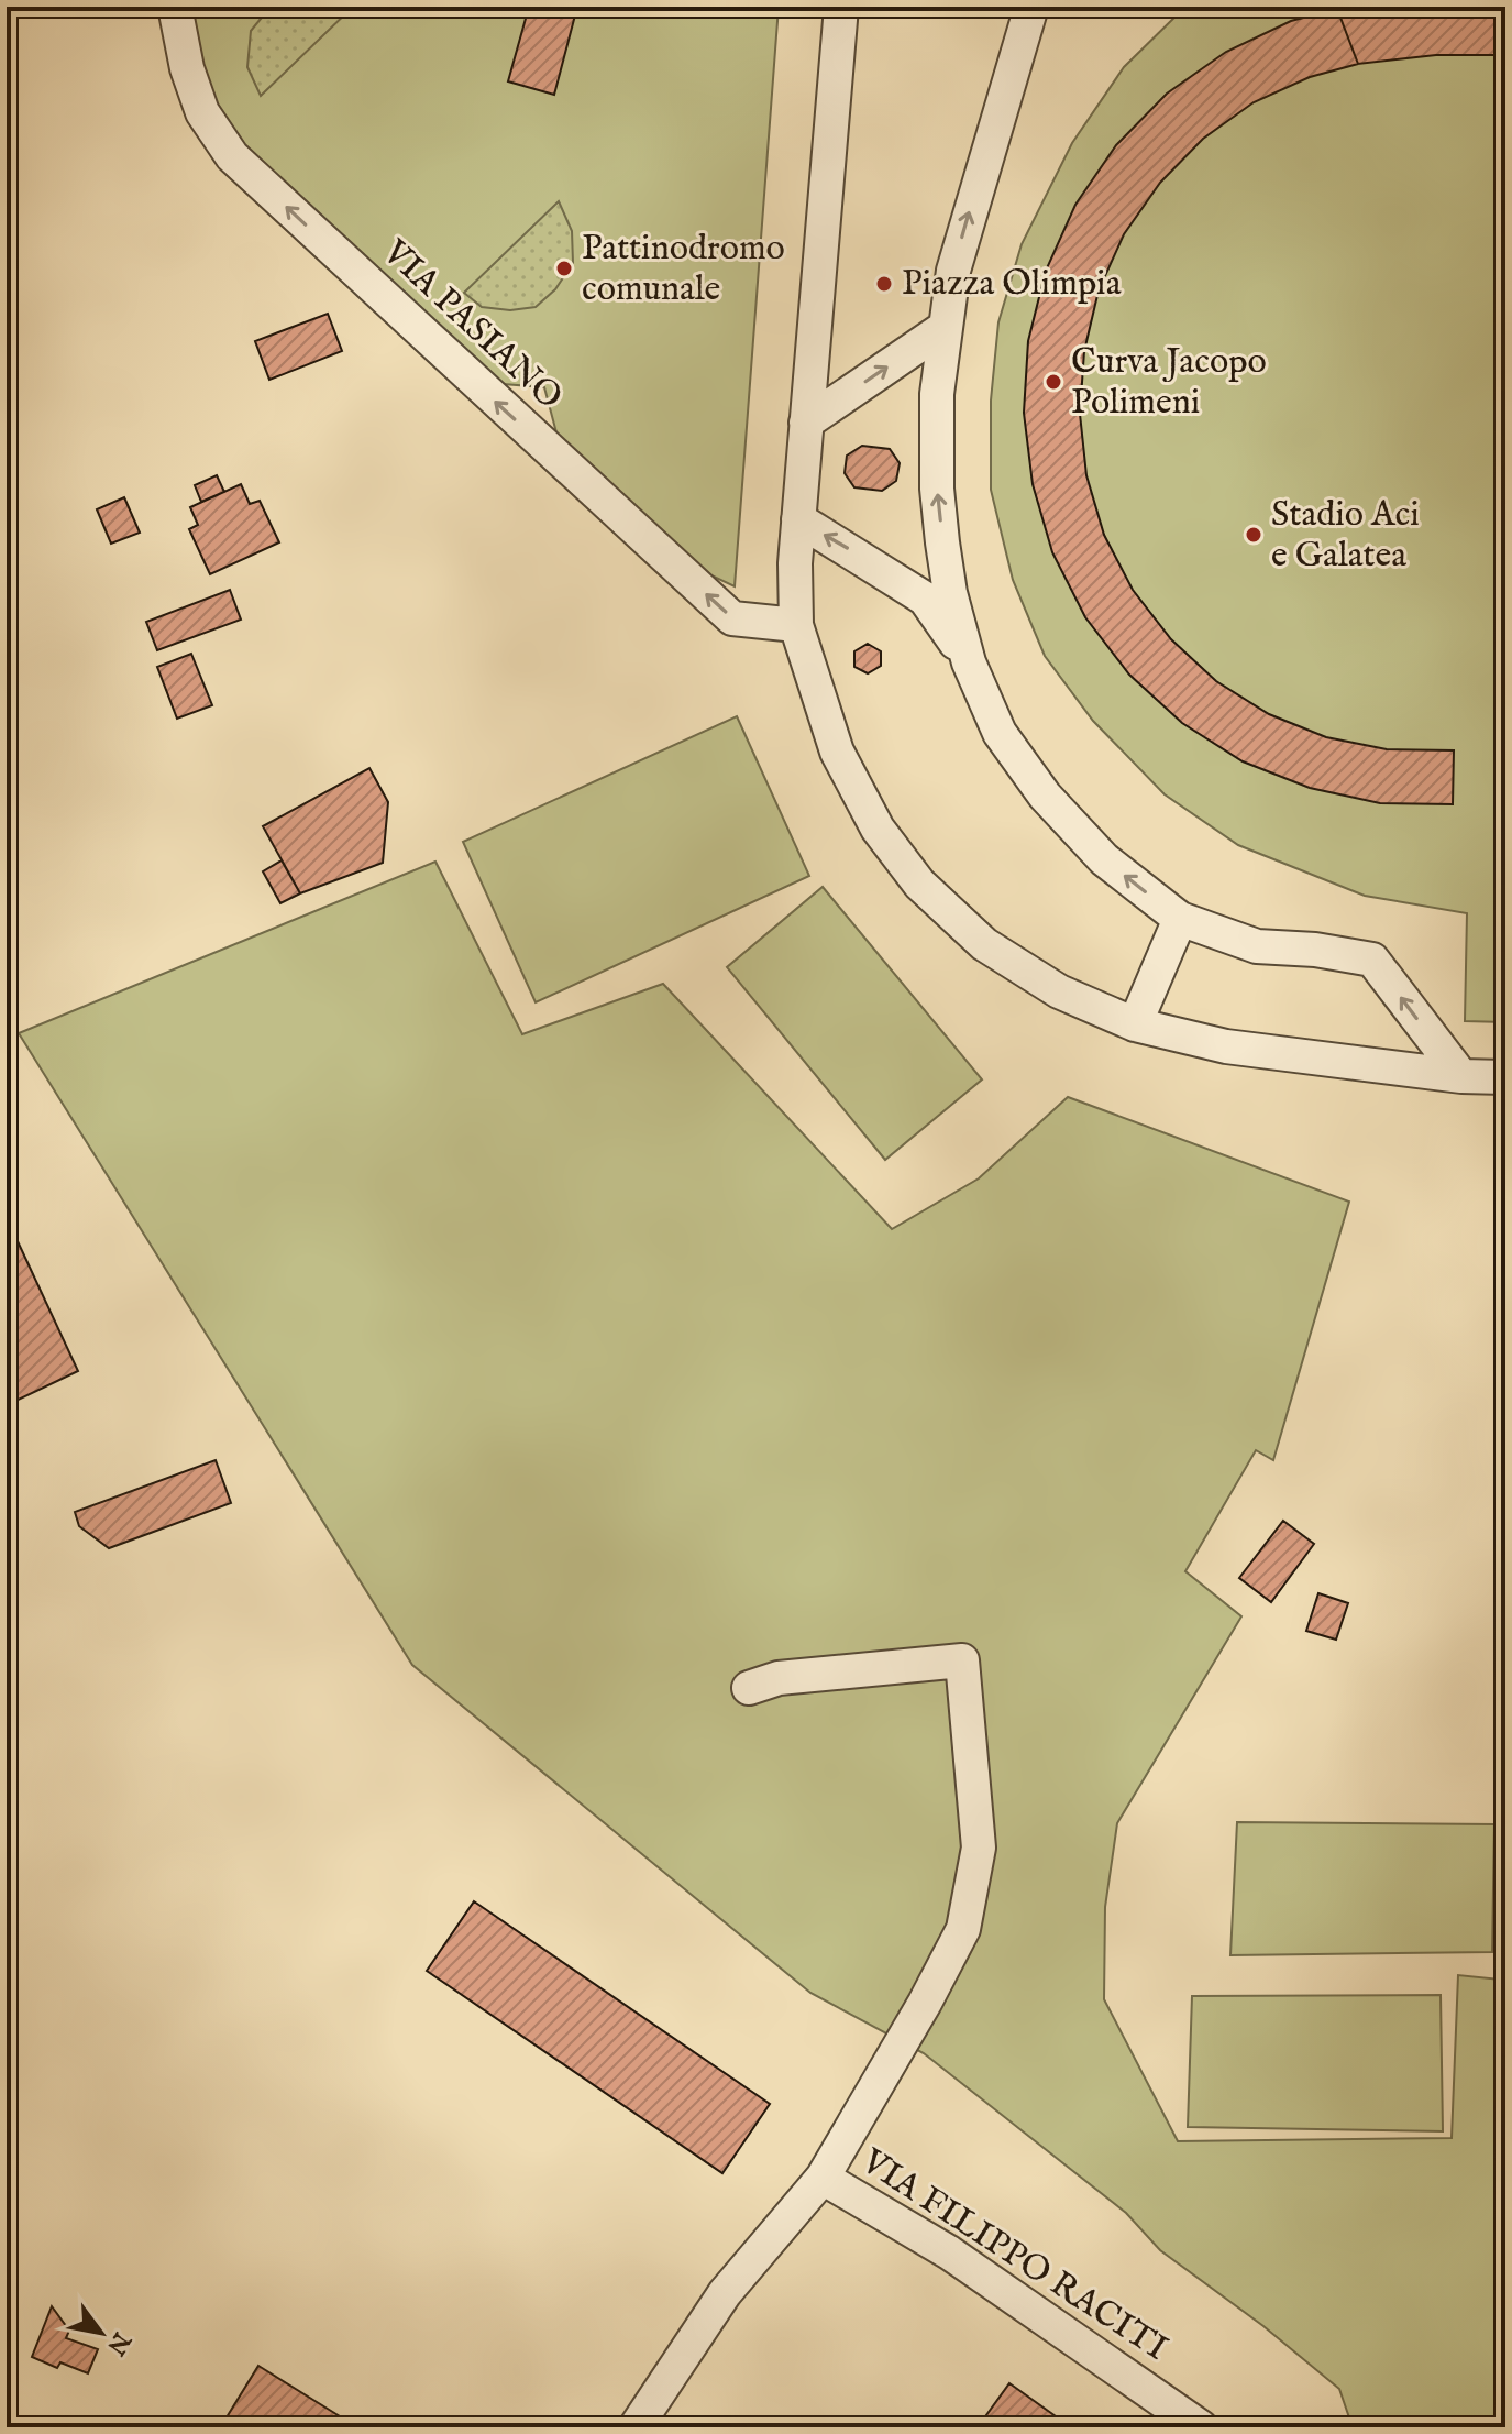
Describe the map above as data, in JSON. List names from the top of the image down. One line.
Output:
{"streets":{"street":["VIA PASIANO","VIA FILIPPO RACITI"]},"one_way":["VIA PASIANO"],"places":["Pattinodromo comunale","Piazza Olimpia","Curva Jacopo Polimeni","Stadio Aci e Galatea"],"north":"bottom right"}
